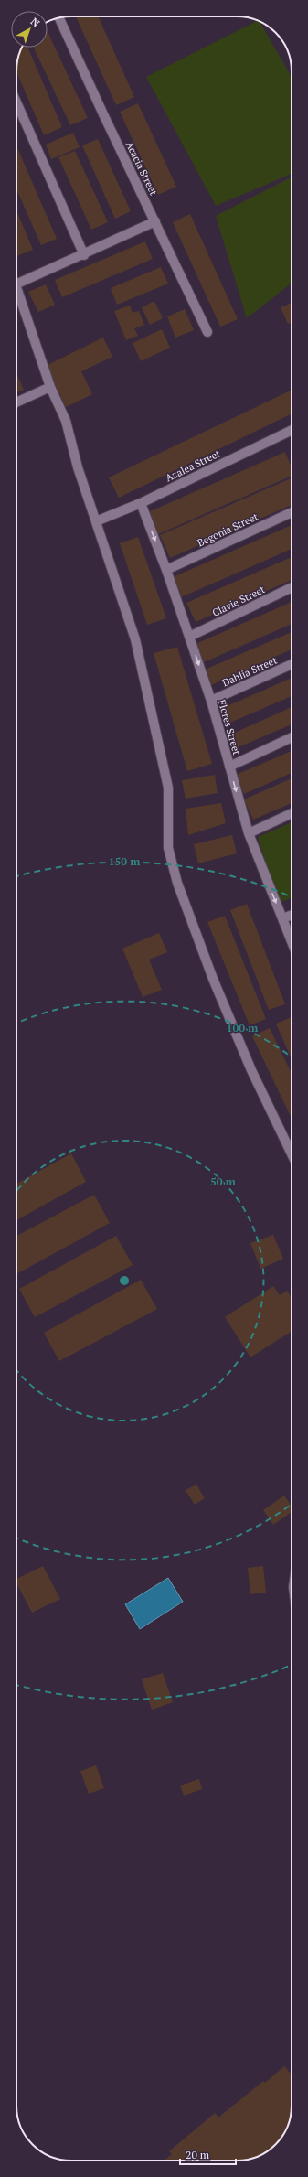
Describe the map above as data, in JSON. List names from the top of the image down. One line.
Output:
{"streets":{"street":["Acacia Street","Azalea Street","Begonia Street","Clavie Street","Dahlia Street","Flores Street"]},"crossings":[["Azalea Street","Flores Street"],["Begonia Street","Flores Street"],["Clavie Street","Flores Street"],["Dahlia Street","Flores Street"]],"scale_bar":"20 m","north":"top right","rings":["150 m","100 m","50 m"]}
